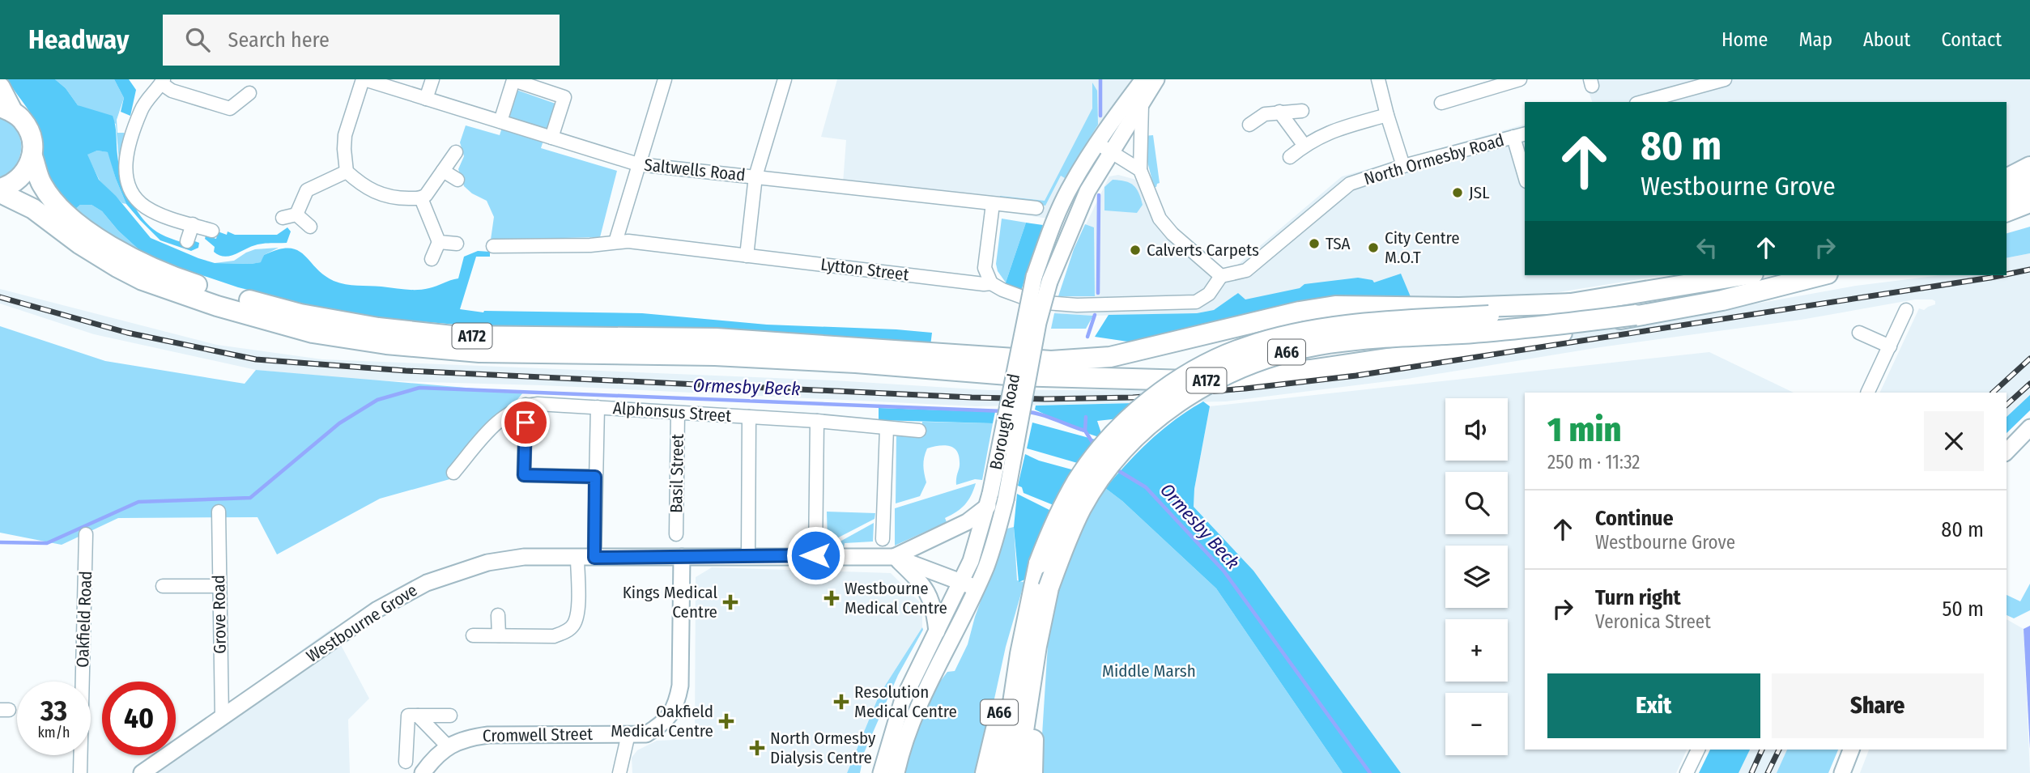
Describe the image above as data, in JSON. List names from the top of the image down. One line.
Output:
{"streets":{"main road":["A172","A66"],"street":["North Ormesby Road","Saltwells Road","Lytton Street","Alphonsus Street","Borough Road","Basil Street","Grove Road","Oakfield Road","Westbourne Grove","Cromwell Street"]},"crossings":[["North Ormesby Road","Lytton Street"],["A172","A66"],["Alphonsus Street","Basil Street"],["Grove Road","Westbourne Grove"],["Westbourne Grove","Cromwell Street"]],"water":["Ormesby Beck"],"parks":["Middle Marsh"],"places":{"other":["JSL","TSA","City Centre M.O.T","Calverts Carpets"],"health":["Westbourne Medical Centre","Kings Medical Centre","Resolution Medical Centre","Oakfield Medical Centre","North Ormesby Dialysis Centre"]},"page":{"header":"Headway","search":"Search here","nav":["Home","Map","About","Contact"],"turn":["80 m","Westbourne Grove"],"heading":["1 min","250 m · 11:32"],"map_buttons":["+","−"],"list":[{"name":"Continue","note":"Westbourne Grove","value":"80 m"},{"name":"Turn right","note":"Veronica Street","value":"50 m"}],"buttons":["Exit","Share"],"speed":"33 km/h","limit":"40"}}
